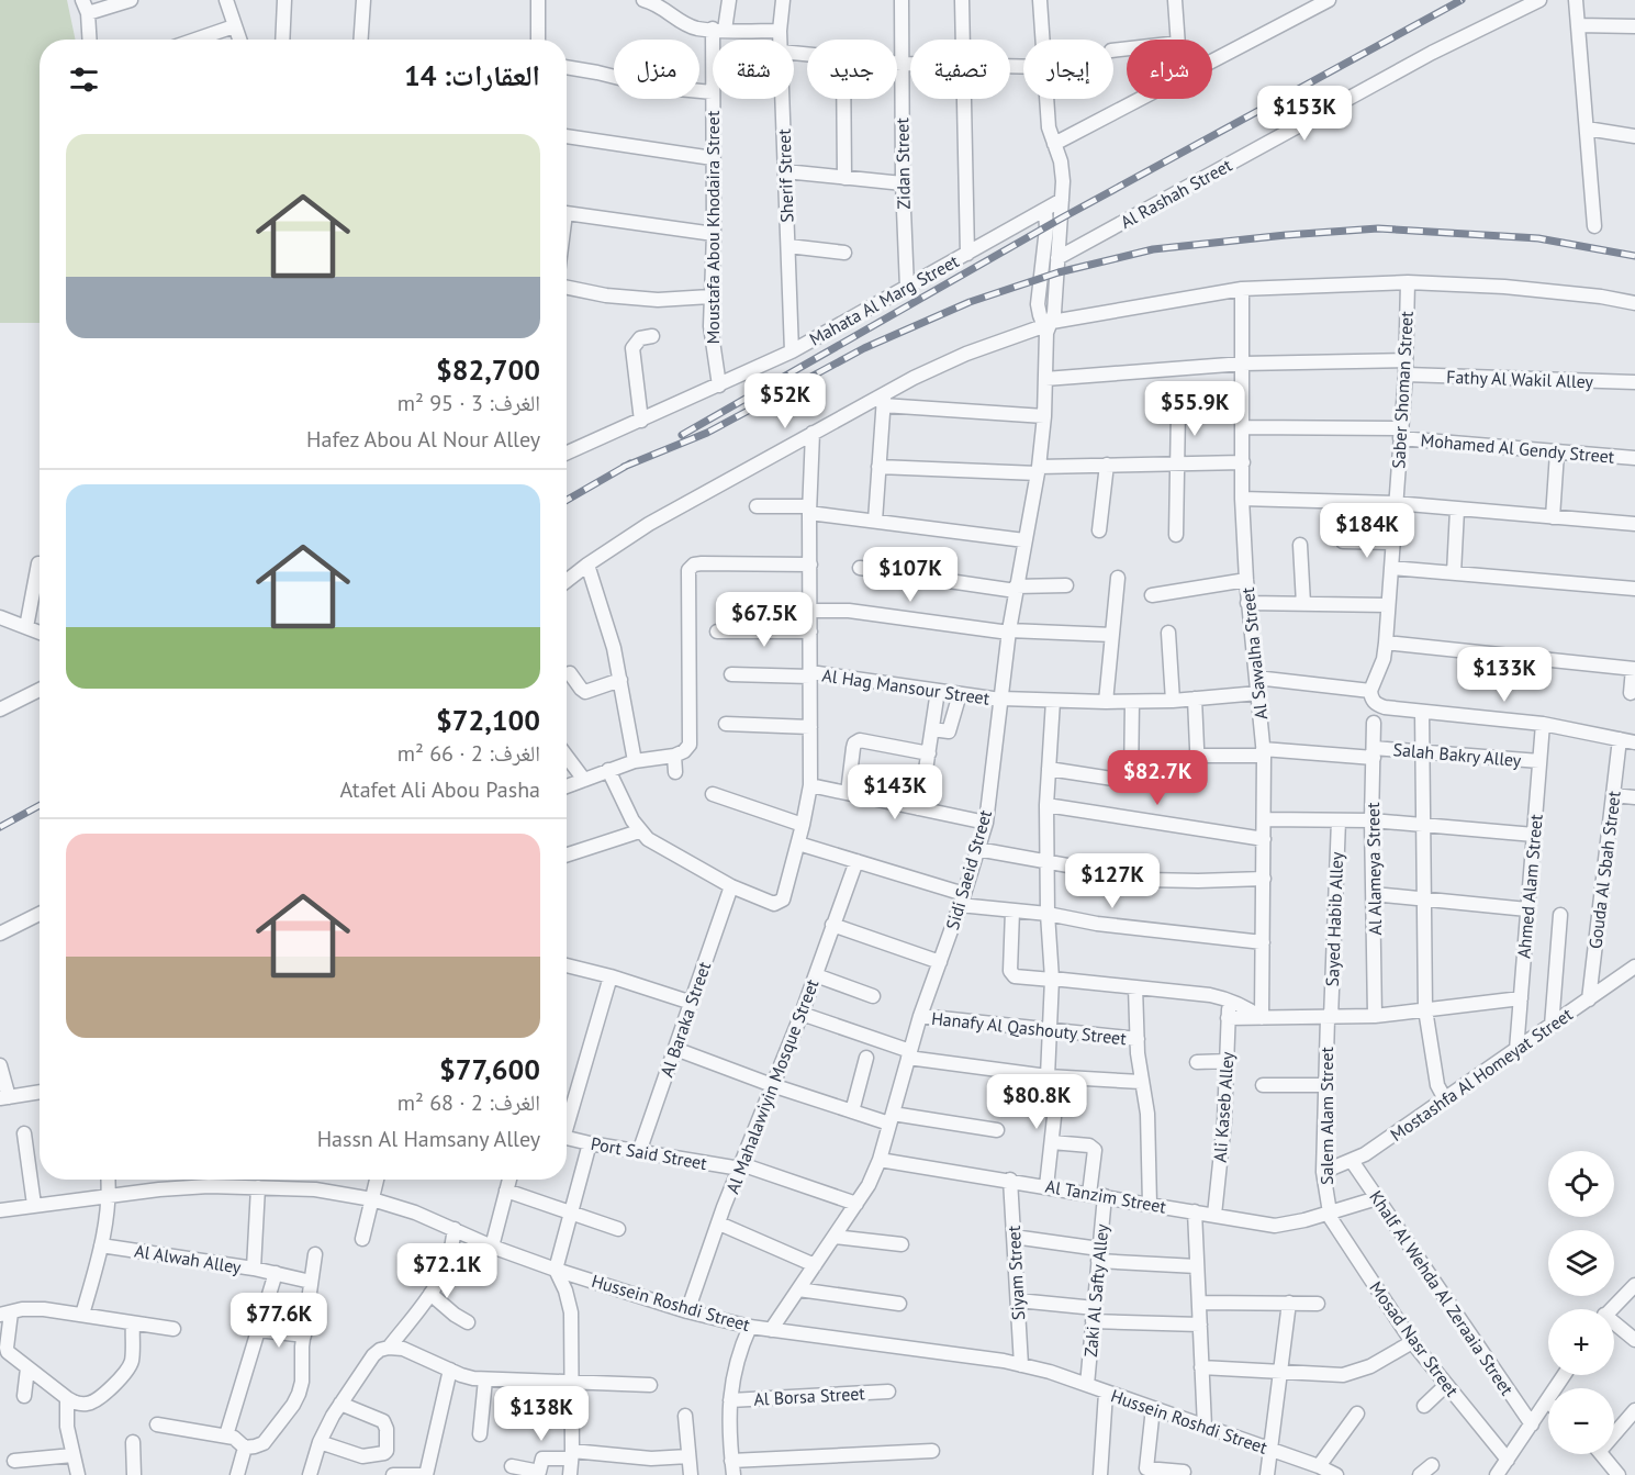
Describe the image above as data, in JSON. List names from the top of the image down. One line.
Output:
{"streets":{"street":["Zidan Street","Sherif Street","Al Rashah Street","Moustafa Abou Khodaira Street","Mahata Al Marg Street","Fathy Al Wakil Alley","Saber Shoman Street","Mohamed Al Gendy Street","Al Sawalha Street","Al Hag Mansour Street","Salah Bakry Alley","Al Alameya Street","Sidi Saeid Street","Gouda Al Sbah Street","Ahmed Alam Street","Sayed Habib Alley","Al Baraka Street","Hanafy Al Qashouty Street","Mostashfa Al Homeyat Street","Al Mahalawiyin Mosque Street","Ali Kaseb Alley","Salem Alam Street","Port Said Street","Al Tanzim Street","Al Alwah Alley","Siyam Street","Zaki Al Safty Alley","Khalf Al Wehda Al Zeraaia Street","Hussein Roshdi Street","Mosad Nasr Street","Al Borsa Street"]},"crossings":[["Zidan Street","Mahata Al Marg Street"],["Sherif Street","Mahata Al Marg Street"],["Moustafa Abou Khodaira Street","Mahata Al Marg Street"],["Fathy Al Wakil Alley","Saber Shoman Street"],["Fathy Al Wakil Alley","Al Sawalha Street"],["Fathy Al Wakil Alley","Sidi Saeid Street"],["Saber Shoman Street","Mohamed Al Gendy Street"],["Mohamed Al Gendy Street","Al Sawalha Street"],["Al Sawalha Street","Al Hag Mansour Street"],["Al Sawalha Street","Salah Bakry Alley"],["Al Hag Mansour Street","Sidi Saeid Street"],["Salah Bakry Alley","Al Alameya Street"],["Salah Bakry Alley","Ahmed Alam Street"],["Sidi Saeid Street","Hanafy Al Qashouty Street"],["Sidi Saeid Street","Port Said Street"],["Sidi Saeid Street","Al Tanzim Street"],["Sidi Saeid Street","Hussein Roshdi Street"],["Gouda Al Sbah Street","Mostashfa Al Homeyat Street"],["Ahmed Alam Street","Mostashfa Al Homeyat Street"],["Sayed Habib Alley","Salem Alam Street"],["Al Baraka Street","Port Said Street"],["Mostashfa Al Homeyat Street","Salem Alam Street"],["Mostashfa Al Homeyat Street","Khalf Al Wehda Al Zeraaia Street"],["Al Mahalawiyin Mosque Street","Port Said Street"],["Al Mahalawiyin Mosque Street","Hussein Roshdi Street"],["Ali Kaseb Alley","Al Tanzim Street"],["Salem Alam Street","Al Tanzim Street"],["Salem Alam Street","Mosad Nasr Street"],["Al Tanzim Street","Siyam Street"],["Al Tanzim Street","Zaki Al Safty Alley"],["Al Tanzim Street","Khalf Al Wehda Al Zeraaia Street"],["Al Tanzim Street","Mosad Nasr Street"],["Siyam Street","Hussein Roshdi Street"],["Zaki Al Safty Alley","Hussein Roshdi Street"]],"page":{"chip":["شراء","إيجار","تصفية","جديد","شقة","منزل"],"heading":"العقارات: 14","price":["$153K","$52K","$55.9K","$184K","$107K","$67.5K","$133K","$82.7K","$143K","$127K","$80.8K","$72.1K","$77.6K","$138K"],"list":[{"name":"$82,700","note":"الغرف: 3 · 95 m² · Hafez Abou Al Nour Alley"},{"name":"$72,100","note":"الغرف: 2 · 66 m² · Atafet Ali Abou Pasha"},{"name":"$77,600","note":"الغرف: 2 · 68 m² · Hassn Al Hamsany Alley"}],"map_buttons":["+","−"]}}
